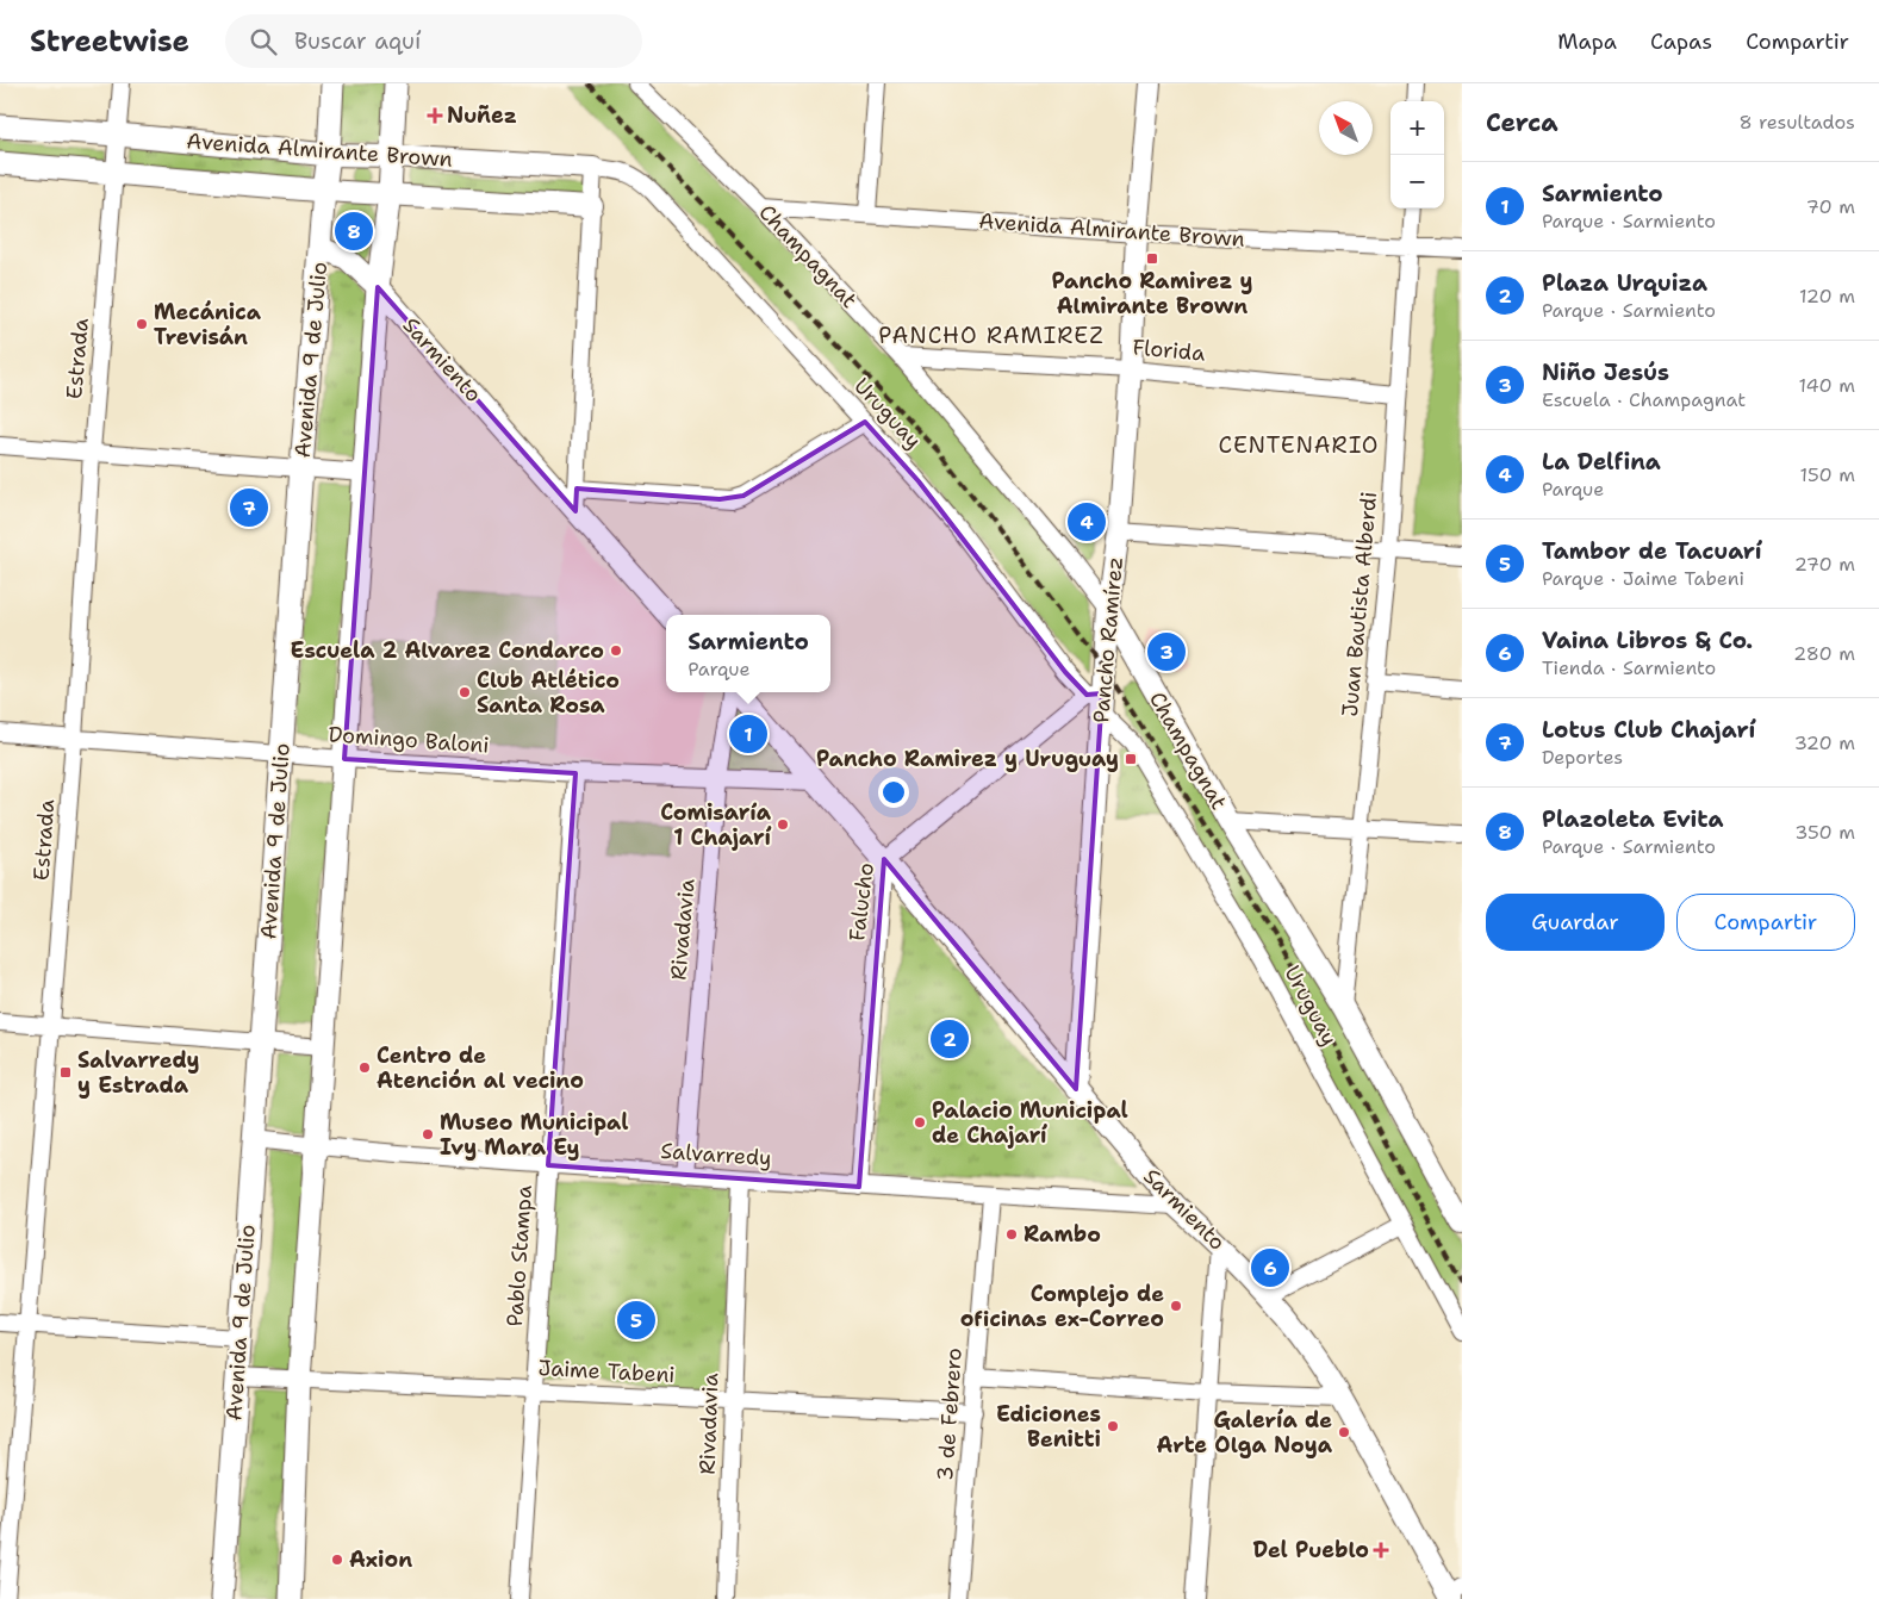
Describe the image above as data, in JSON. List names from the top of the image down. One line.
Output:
{"streets":{"main road":["Avenida Almirante Brown","Avenida 9 de Julio"],"street":["Champagnat","Florida","Estrada","Sarmiento","Uruguay","Juan Bautista Alberdi","Pancho Ramírez","Domingo Baloni","Falucho","Rivadavia","Salvarredy","Pablo Stampa","Jaime Tabeni","3 de Febrero"]},"crossings":[["Avenida Almirante Brown","Champagnat"],["Avenida Almirante Brown","Estrada"],["Avenida Almirante Brown","Avenida 9 de Julio"],["Avenida Almirante Brown","Uruguay"],["Avenida Almirante Brown","Juan Bautista Alberdi"],["Avenida Almirante Brown","Pancho Ramírez"],["Champagnat","Florida"],["Champagnat","Juan Bautista Alberdi"],["Champagnat","Pancho Ramírez"],["Florida","Juan Bautista Alberdi"],["Florida","Pancho Ramírez"],["Estrada","Domingo Baloni"],["Avenida 9 de Julio","Sarmiento"],["Avenida 9 de Julio","Domingo Baloni"],["Avenida 9 de Julio","Salvarredy"],["Avenida 9 de Julio","Jaime Tabeni"],["Sarmiento","Pancho Ramírez"],["Sarmiento","Domingo Baloni"],["Sarmiento","Falucho"],["Sarmiento","Salvarredy"],["Uruguay","Pancho Ramírez"],["Uruguay","Falucho"],["Pancho Ramírez","Falucho"],["Domingo Baloni","Rivadavia"],["Domingo Baloni","Pablo Stampa"],["Falucho","Salvarredy"],["Rivadavia","Salvarredy"],["Rivadavia","Jaime Tabeni"],["Salvarredy","Pablo Stampa"],["Salvarredy","3 de Febrero"],["Pablo Stampa","Jaime Tabeni"],["Jaime Tabeni","3 de Febrero"]],"districts":["PANCHO RAMIREZ","CENTENARIO"],"places":{"health":["Nuñez","Del Pueblo"],"transit":["Pancho Ramirez y Almirante Brown","Pancho Ramirez y Uruguay","Salvarredy y Estrada"],"other":["Mecánica Trevisán","Escuela 2 Alvarez Condarco","Club Atlético Santa Rosa","Comisaría 1 Chajarí","Centro de Atención al vecino","Palacio Municipal de Chajarí","Museo Municipal Ivy Mara Ey","Rambo","Complejo de oficinas ex-Correo","Ediciones Benitti","Galería de Arte Olga Noya","Axion"]},"north":"top left","page":{"header":"Streetwise","search":"Buscar aquí","nav":["Mapa","Capas","Compartir"],"heading":["Cerca","8 resultados"],"map_buttons":["+","−"],"list":[{"mark":"1","name":"Sarmiento","note":"Parque · Sarmiento","value":"70 m"},{"mark":"2","name":"Plaza Urquiza","note":"Parque · Sarmiento","value":"120 m"},{"mark":"3","name":"Niño Jesús","note":"Escuela · Champagnat","value":"140 m"},{"mark":"4","name":"La Delfina","note":"Parque","value":"150 m"},{"mark":"5","name":"Tambor de Tacuarí","note":"Parque · Jaime Tabeni","value":"270 m"},{"mark":"6","name":"Vaina Libros & Co.","note":"Tienda · Sarmiento","value":"280 m"},{"mark":"7","name":"Lotus Club Chajarí","note":"Deportes","value":"320 m"},{"mark":"8","name":"Plazoleta Evita","note":"Parque · Sarmiento","value":"350 m"}],"pins":["8","7","4","3","1","2","6","5"],"popup":["Sarmiento","Parque"],"buttons":["Guardar","Compartir"]}}
